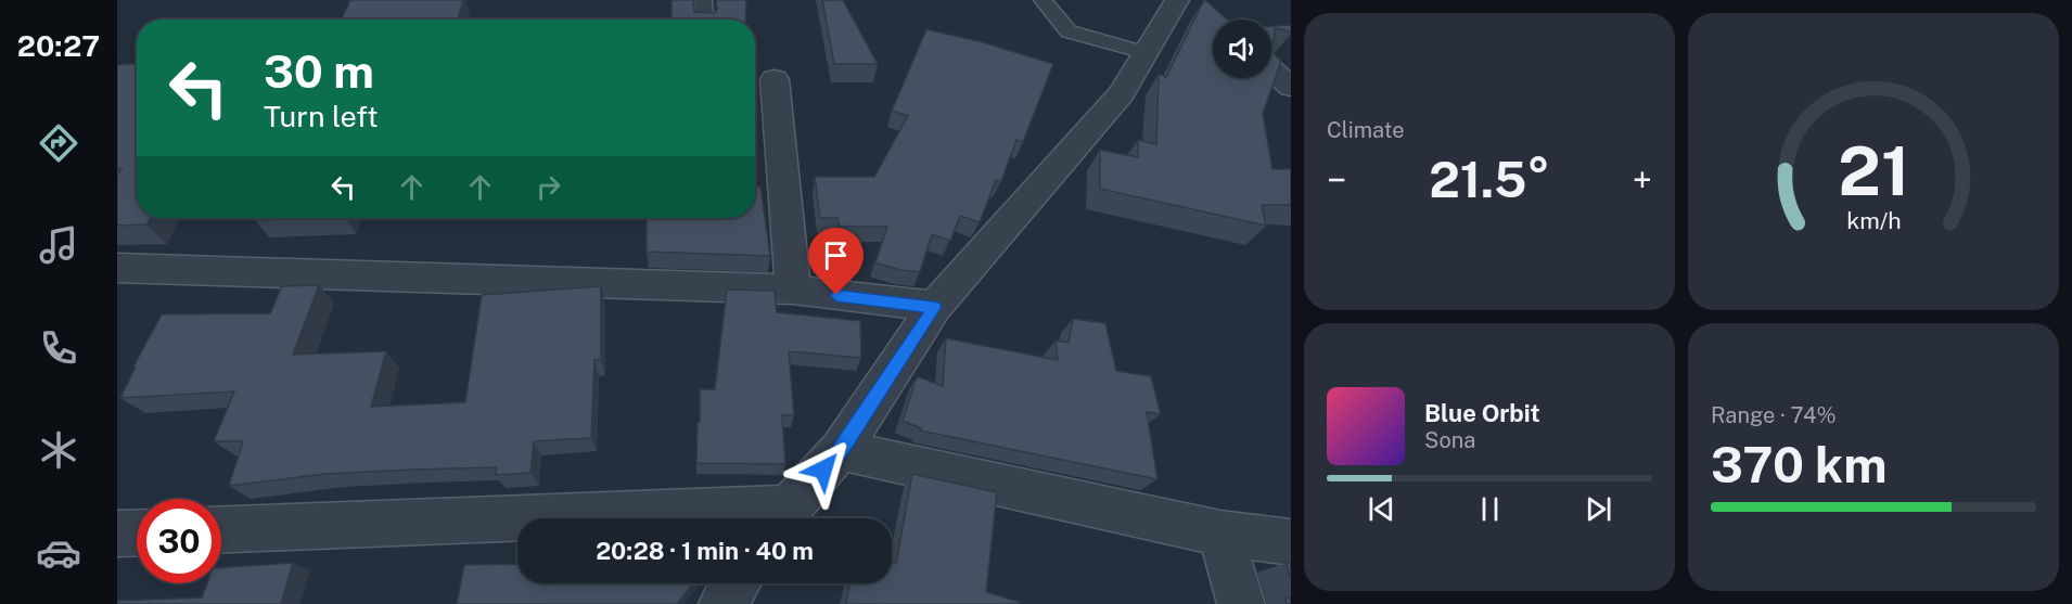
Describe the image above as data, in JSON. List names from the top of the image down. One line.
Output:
{"page":{"tabs":"20:27","tile":["Climate",["Range · 74%","370 km"]],"turn":["30 m","Turn left"],"heat":["−","21.5°","+"],"song":["Blue Orbit","Sona"],"limit":"30","trip":"20:28 · 1 min · 40 m","gauge":["21","km/h"]}}
